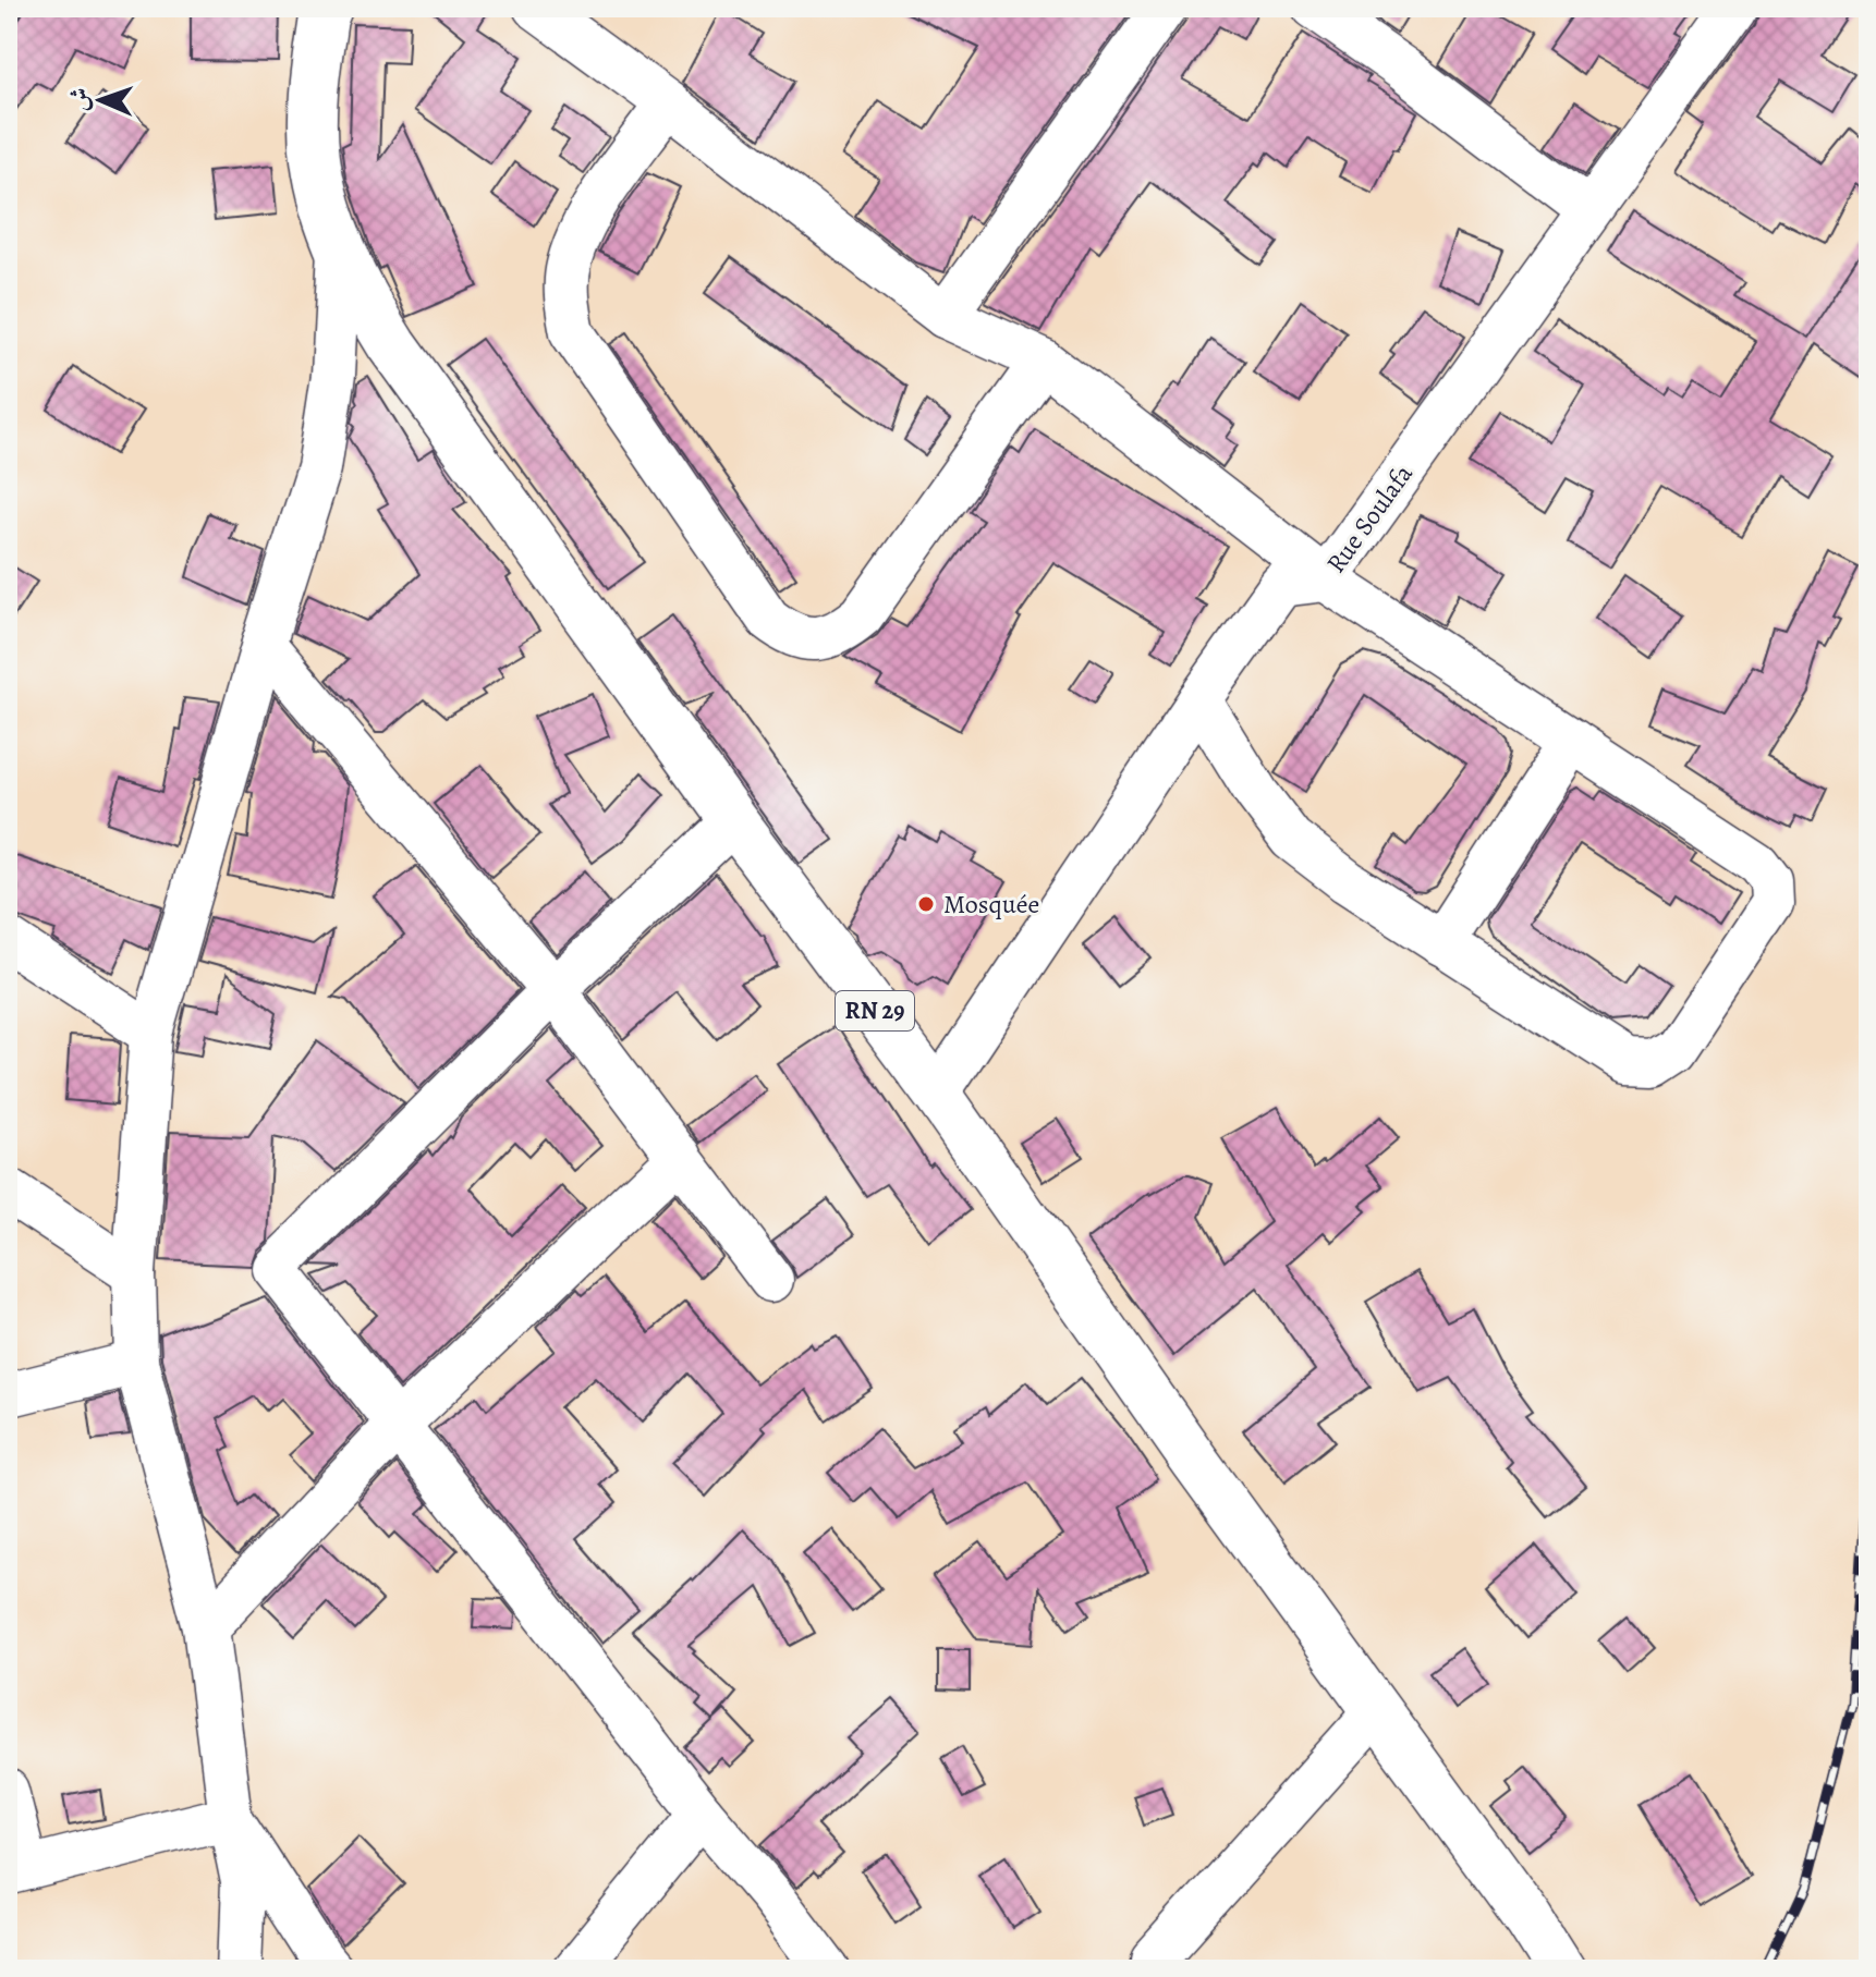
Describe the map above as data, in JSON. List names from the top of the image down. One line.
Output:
{"streets":{"main road":["RN 29"],"street":["Rue Soulafa"]},"crossings":[["Rue Soulafa","RN 29"]],"places":["Mosquée"],"north":"left"}
